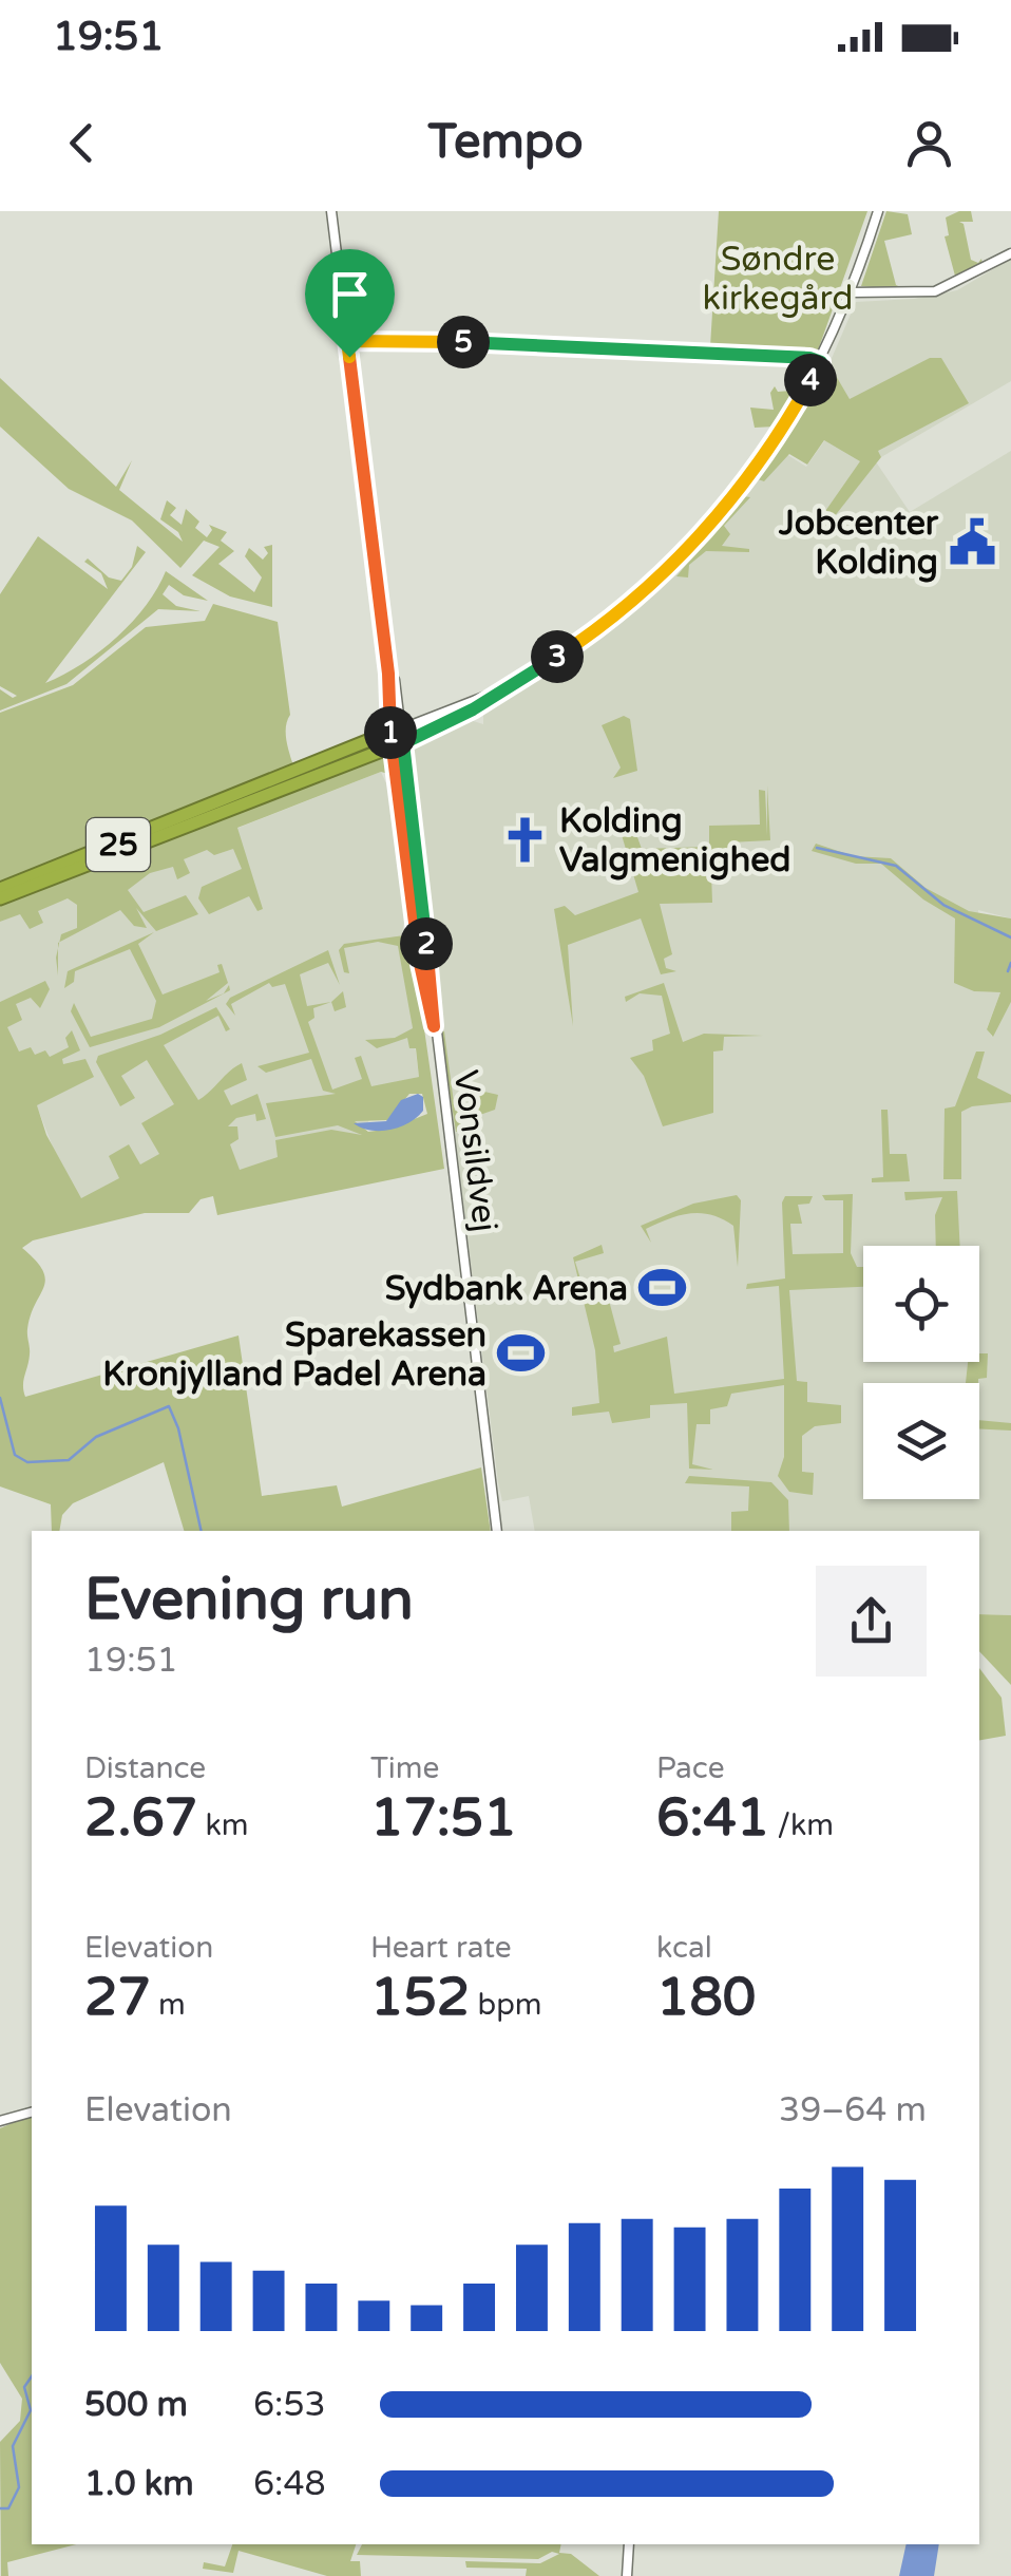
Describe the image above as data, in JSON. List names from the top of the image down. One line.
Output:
{"streets":{"highway":["25"],"main road":["Vonsildvej"]},"crossings":[["25","Vonsildvej"]],"parks":["Søndre kirkegård"],"places":{"public building":["Jobcenter Kolding"],"church":["Kolding Valgmenighed"],"sports":["Sydbank Arena","Sparekassen Kronjylland Padel Arena"]},"page":{"status":"19:51","header":"Tempo","pins":["5","4","3","1","2"],"heading":["Evening run","19:51"],"stats":[["Distance","2.67 km"],["Time","17:51"],["Pace","6:41 /km"],["Elevation","27 m"],["Heart rate","152 bpm"],["kcal","180"]],"chart":["Elevation","39–64 m"],"list":[{"name":"500 m","note":"6:53"},{"name":"1.0 km","note":"6:48"}]}}
